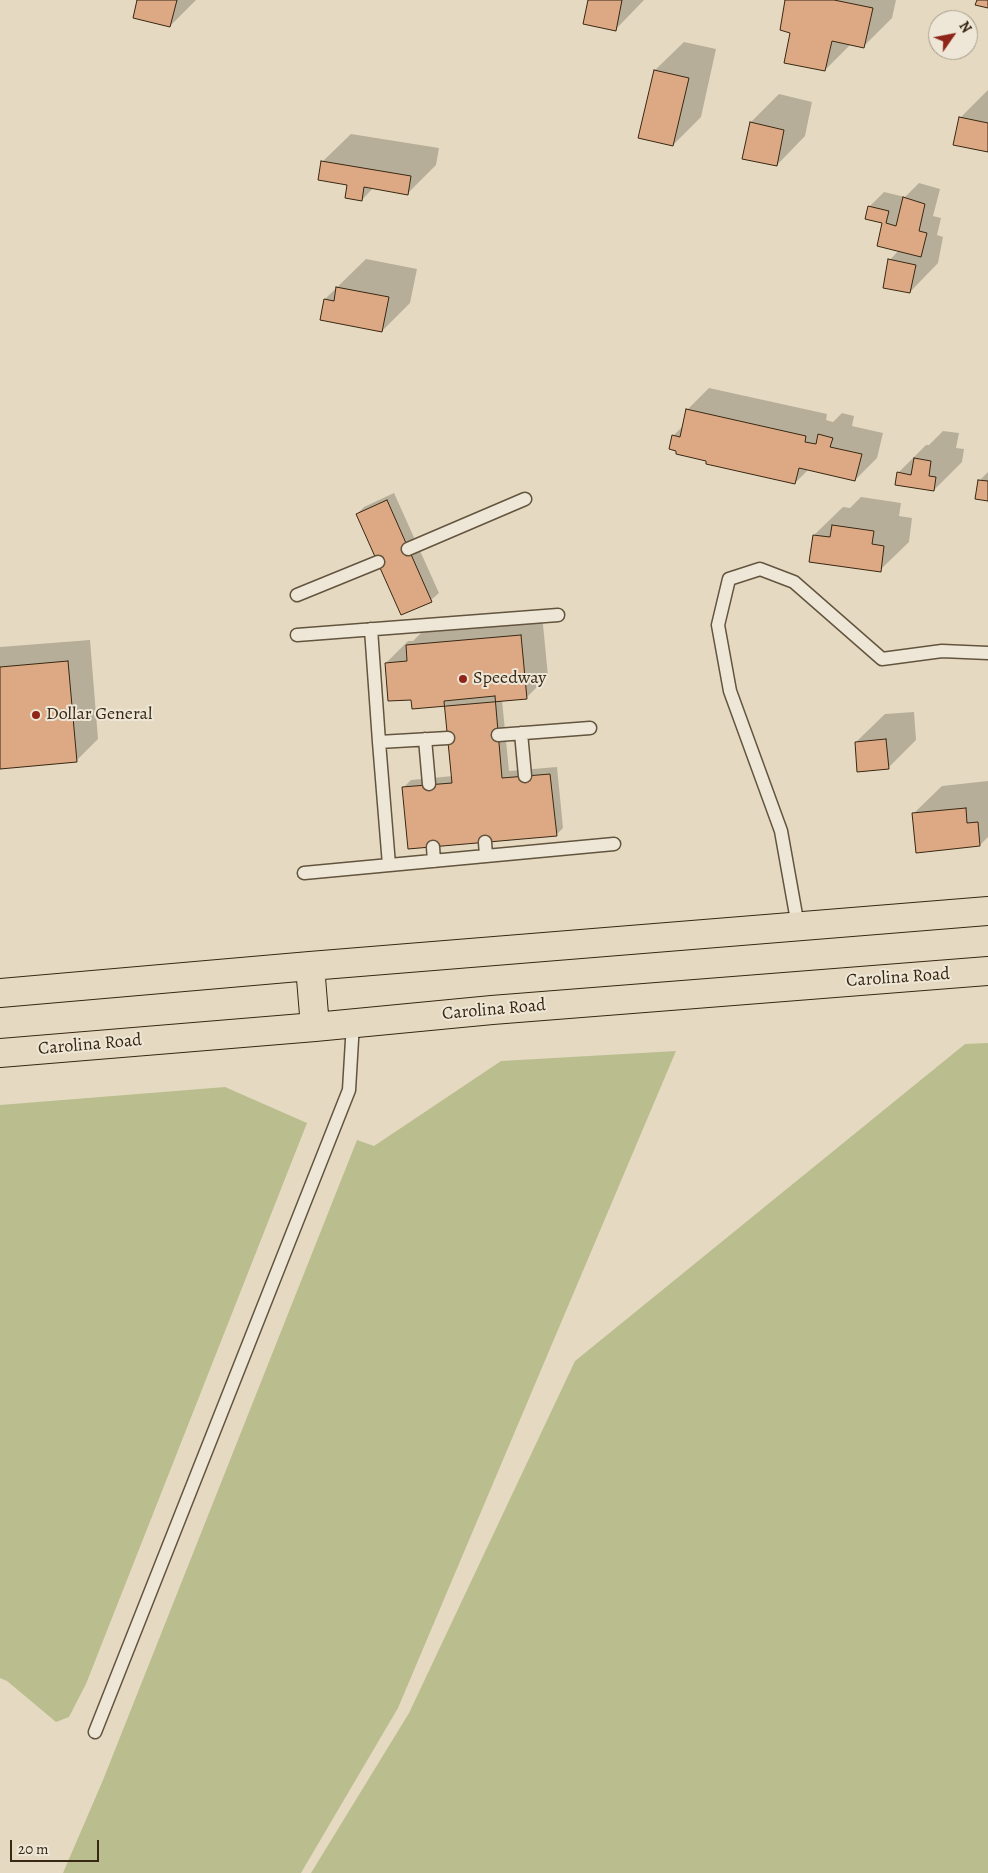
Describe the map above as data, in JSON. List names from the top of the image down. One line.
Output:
{"streets":{"highway":["Carolina Road"]},"places":["Speedway","Dollar General"],"scale_bar":"20 m","north":"top right"}
